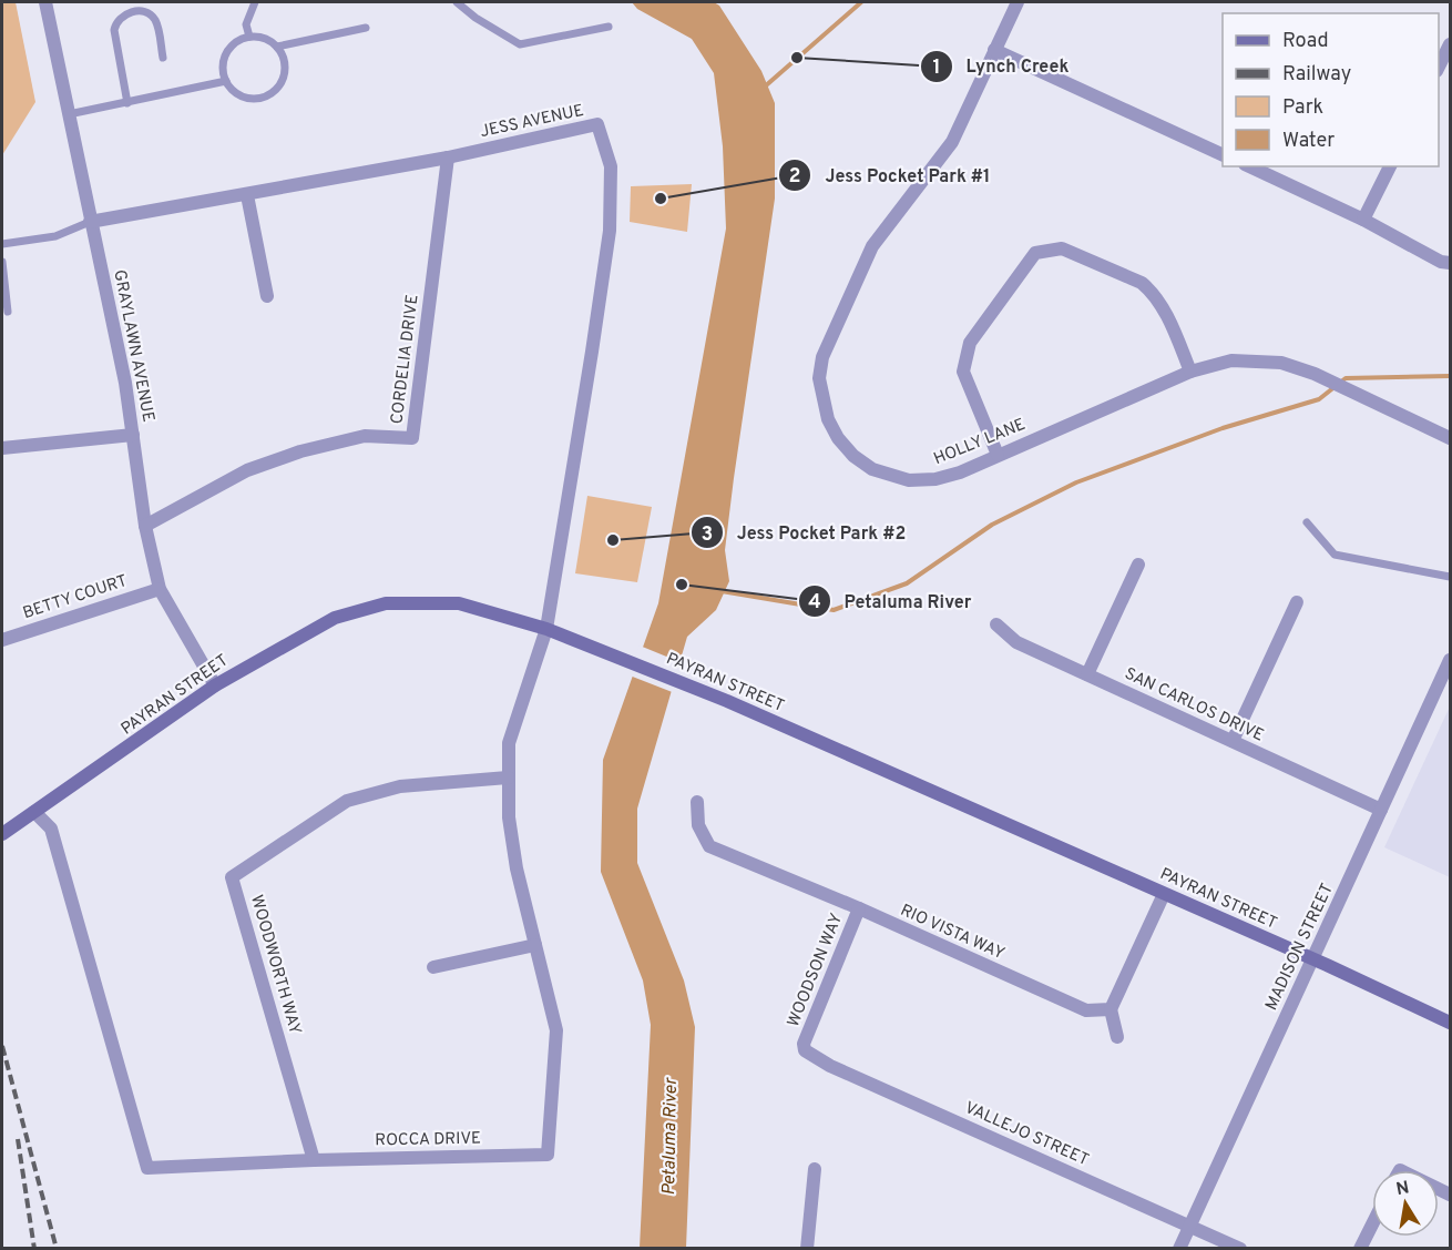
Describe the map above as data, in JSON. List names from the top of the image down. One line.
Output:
{"streets":{"main road":["PAYRAN STREET"],"street":["JESS AVENUE","GRAYLAWN AVENUE","CORDELIA DRIVE","HOLLY LANE","BETTY COURT","SAN CARLOS DRIVE","RIO VISTA WAY","MADISON STREET","WOODWORTH WAY","WOODSON WAY","VALLEJO STREET","ROCCA DRIVE"]},"crossings":[["JESS AVENUE","GRAYLAWN AVENUE"],["JESS AVENUE","CORDELIA DRIVE"],["JESS AVENUE","PAYRAN STREET"],["JESS AVENUE","ROCCA DRIVE"],["GRAYLAWN AVENUE","CORDELIA DRIVE"],["GRAYLAWN AVENUE","BETTY COURT"],["GRAYLAWN AVENUE","PAYRAN STREET"],["PAYRAN STREET","MADISON STREET"],["PAYRAN STREET","ROCCA DRIVE"],["SAN CARLOS DRIVE","MADISON STREET"],["RIO VISTA WAY","WOODSON WAY"],["MADISON STREET","VALLEJO STREET"],["WOODWORTH WAY","ROCCA DRIVE"],["WOODSON WAY","VALLEJO STREET"]],"water":["Petaluma River"],"places":["Lynch Creek","Jess Pocket Park #1","Jess Pocket Park #2","Petaluma River"],"legend":["Road","Railway","Park","Water"],"north":"top"}
